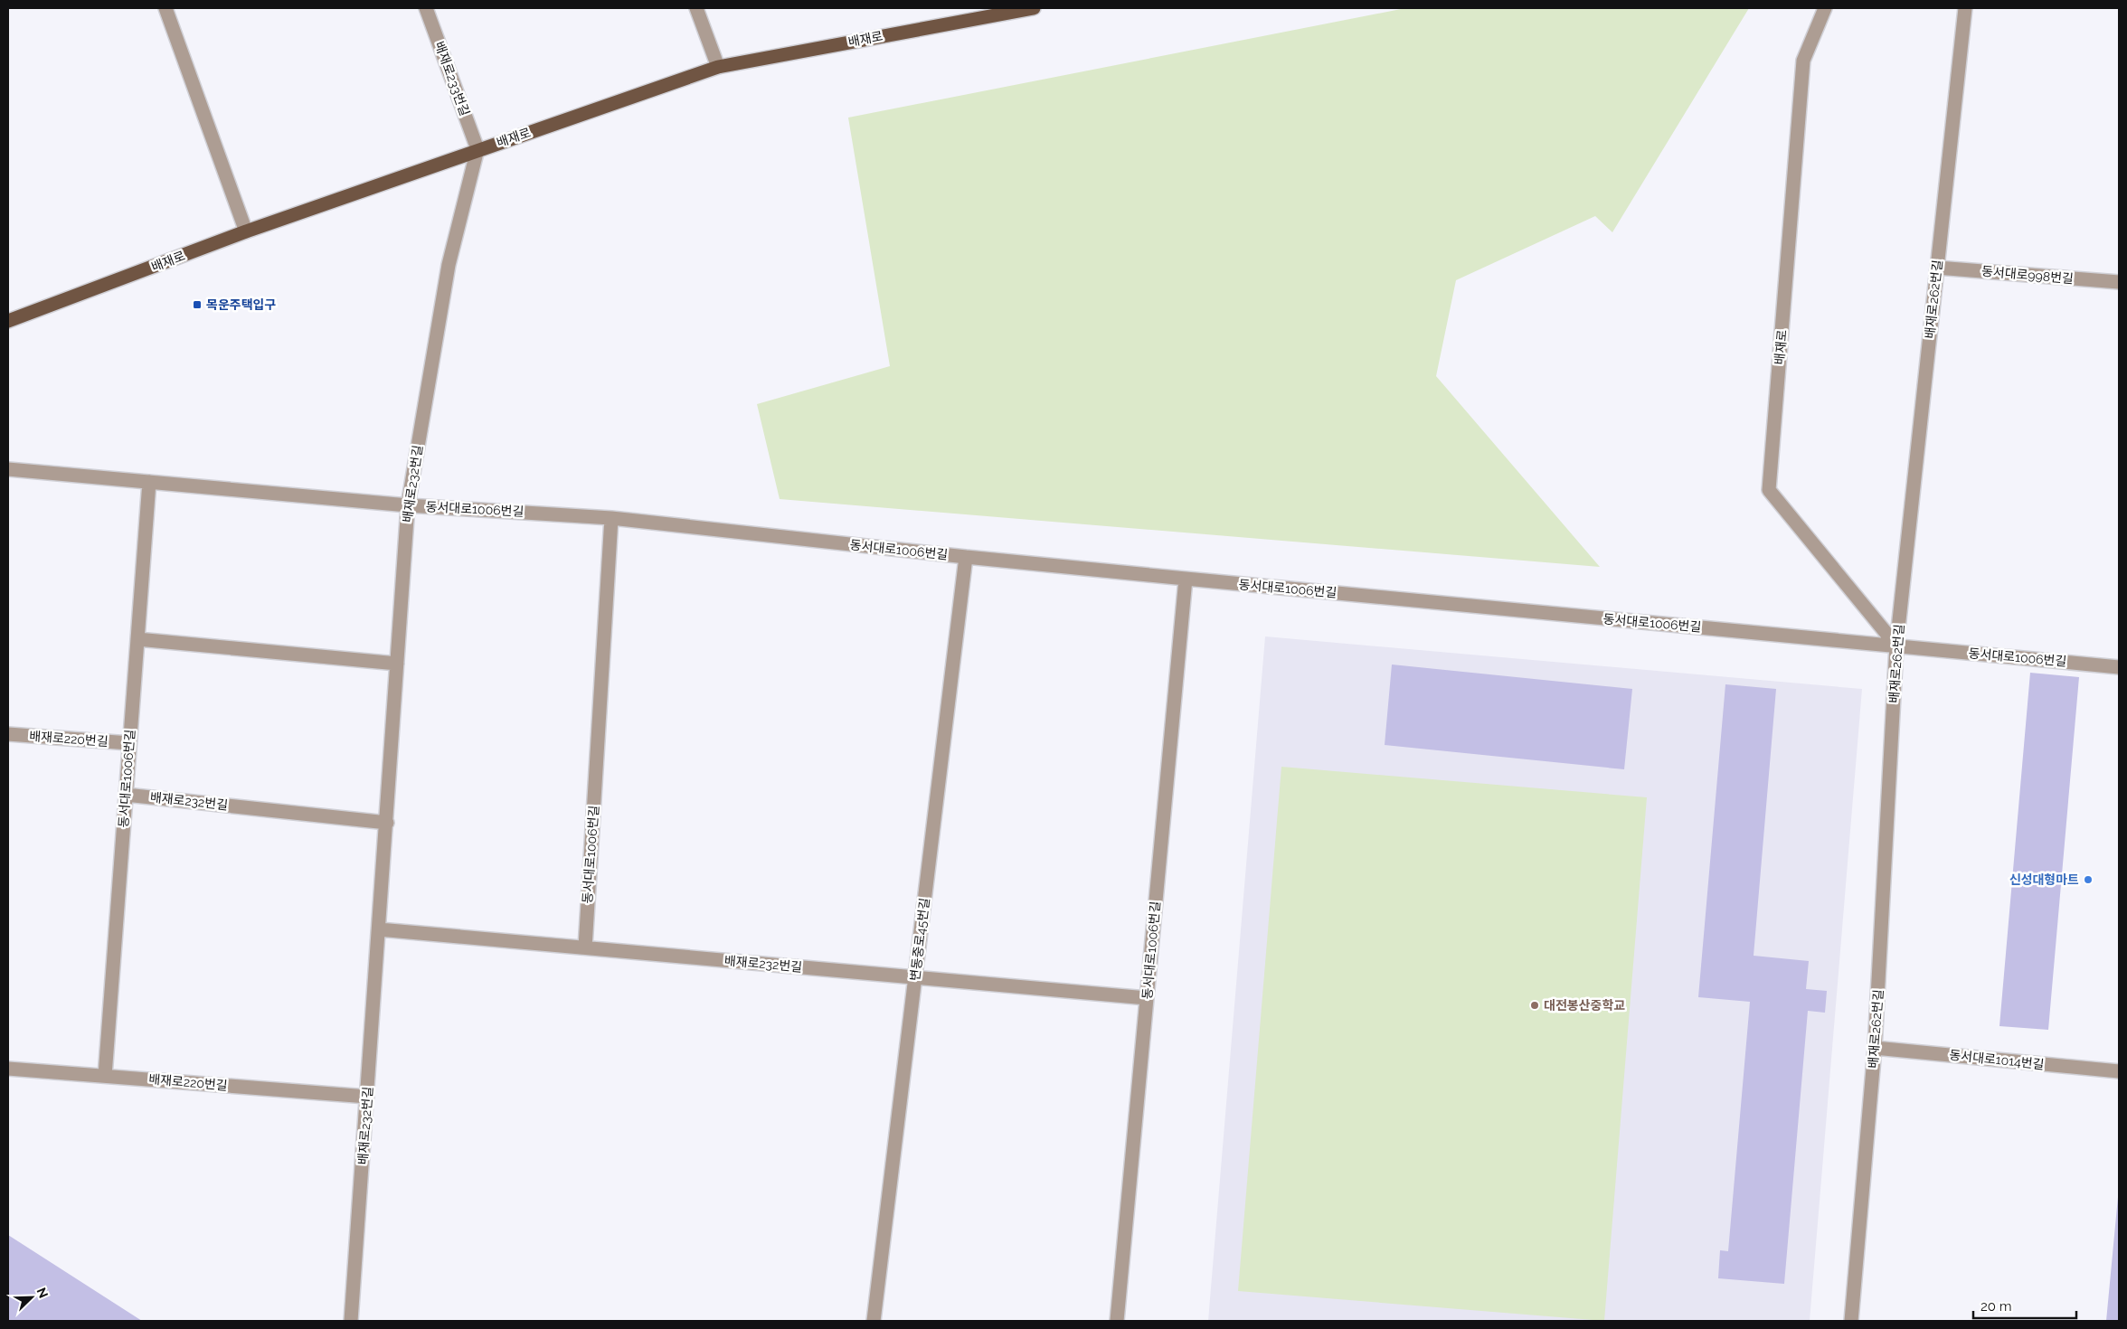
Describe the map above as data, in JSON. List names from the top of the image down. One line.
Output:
{"streets":{"main road":["배재로"],"street":["배재로233번길","동서대로998번길","배재로262번길","배재로232번길","동서대로1006번길","배재로220번길","변동중로45번길","동서대로1014번길"]},"crossings":[["배재로","배재로233번길"],["배재로","배재로262번길"],["배재로","배재로232번길"],["배재로","동서대로1006번길"],["배재로233번길","배재로232번길"],["동서대로998번길","배재로262번길"],["배재로262번길","동서대로1006번길"],["배재로262번길","동서대로1014번길"],["배재로232번길","동서대로1006번길"],["배재로232번길","배재로220번길"],["배재로232번길","변동중로45번길"],["동서대로1006번길","배재로220번길"],["동서대로1006번길","변동중로45번길"]],"places":{"transit":["목운주택입구"],"other":["신성대형마트","대전봉산중학교"]},"scale_bar":"20 m","north":"top right"}
